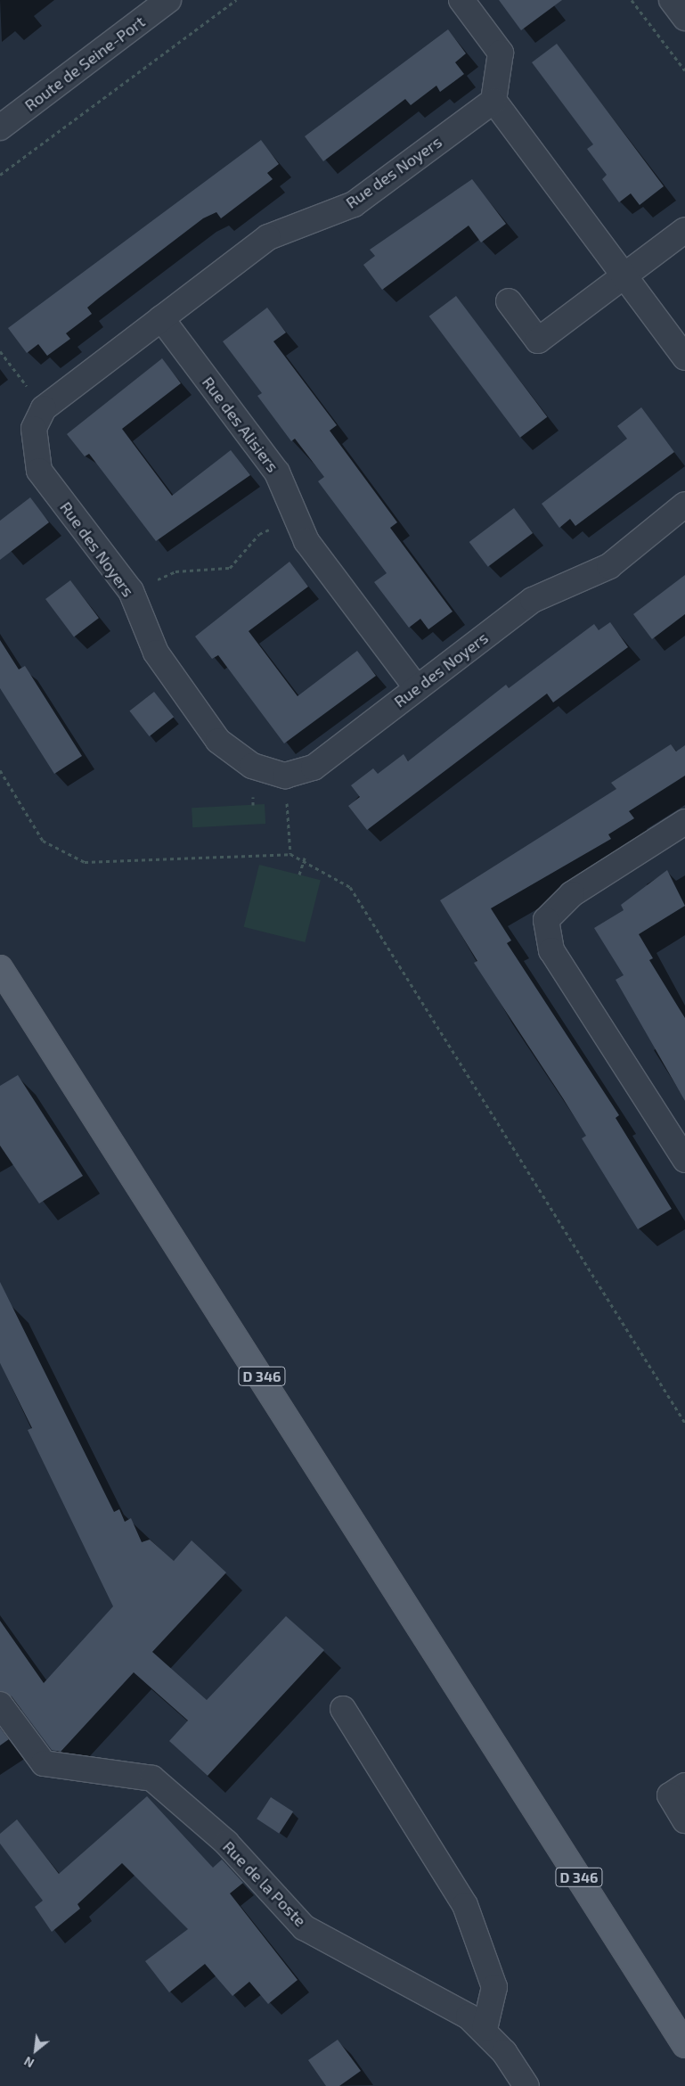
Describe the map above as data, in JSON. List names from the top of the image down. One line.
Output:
{"streets":{"main road":["D 346"],"street":["Route de Seine-Port","Rue des Noyers","Rue des Alisiers","Rue de la Poste"]},"crossings":[["Rue des Noyers","Rue des Alisiers"]],"north":"bottom left"}
